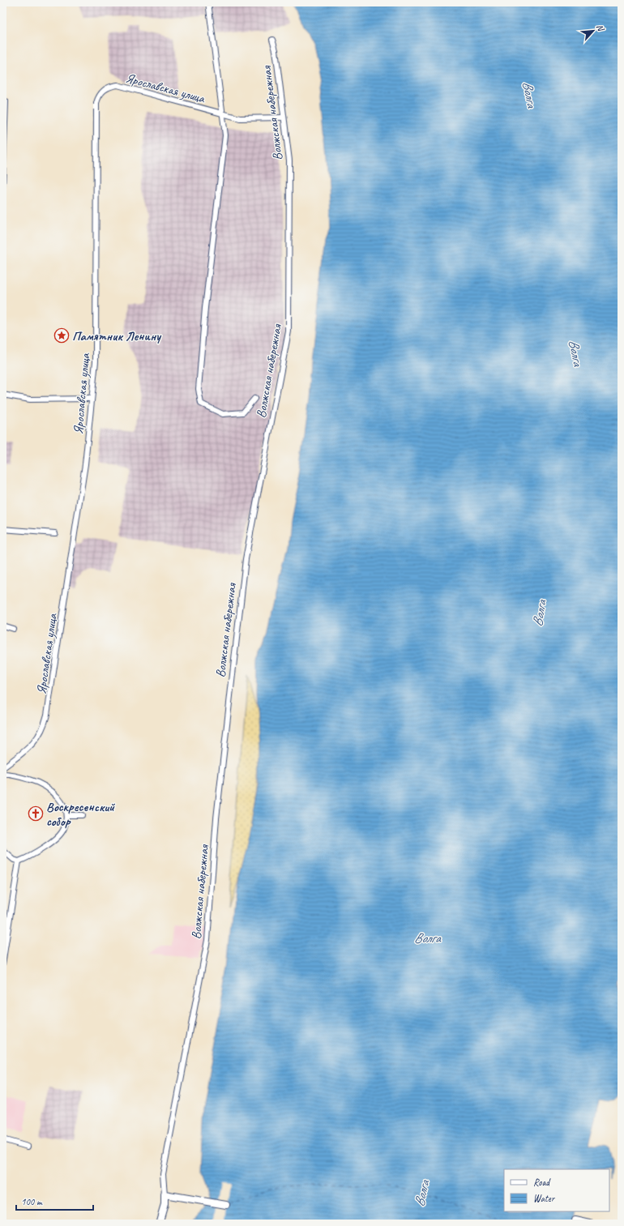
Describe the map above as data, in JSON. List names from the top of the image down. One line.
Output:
{"streets":{"street":["Ярославская улица","Волжская набережная"]},"crossings":[["Ярославская улица","Волжская набережная"]],"water":["Волга"],"places":{"place":["Памятник Ленину"],"church":["Воскресенский собор"]},"legend":["Road","Water"],"scale_bar":"100 m","north":"top right"}
